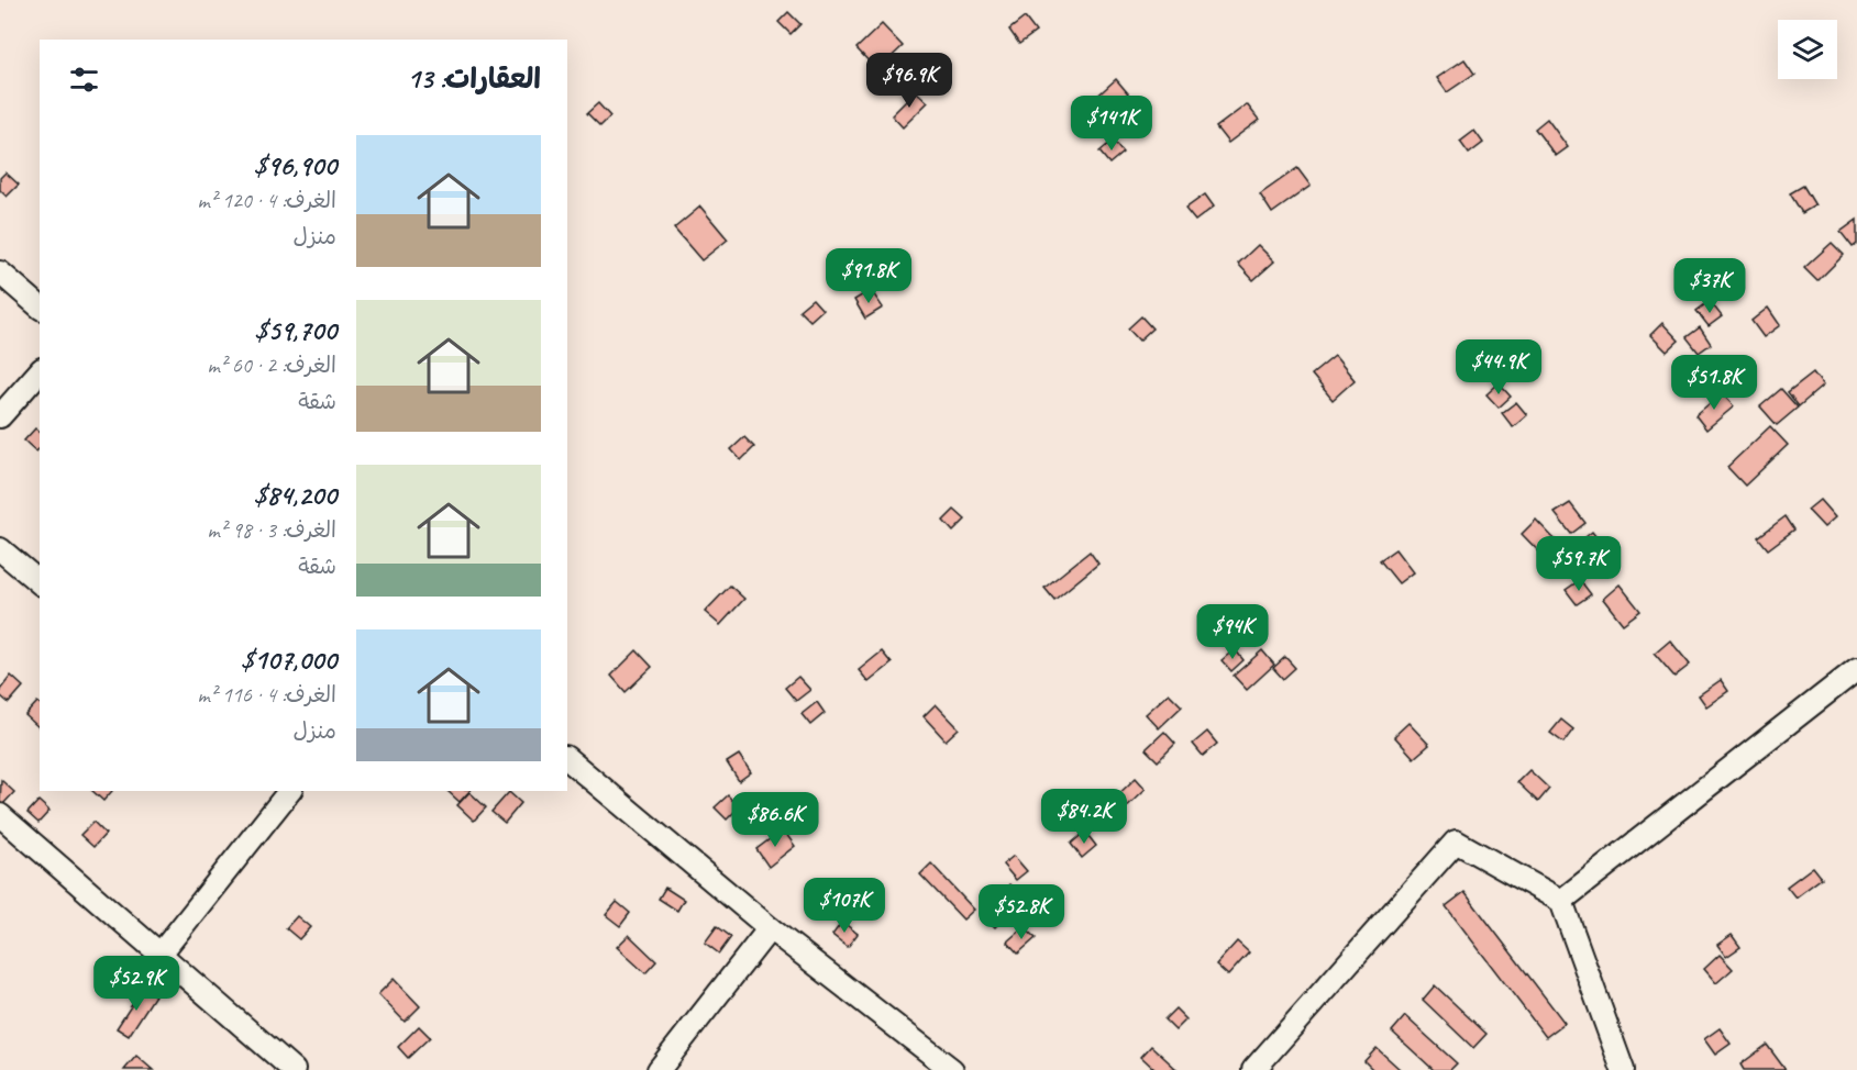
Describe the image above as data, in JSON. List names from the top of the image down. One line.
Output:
{"page":{"heading":"العقارات: 13","price":["$96.9K","$141K","$91.8K","$37K","$44.9K","$51.8K","$59.7K","$94K","$84.2K","$86.6K","$107K","$52.8K","$52.9K"],"list":[{"name":"$96,900","note":"الغرف: 4 · 120 m² · منزل"},{"name":"$59,700","note":"الغرف: 2 · 60 m² · شقة"},{"name":"$84,200","note":"الغرف: 3 · 98 m² · شقة"},{"name":"$107,000","note":"الغرف: 4 · 116 m² · منزل"}]}}
